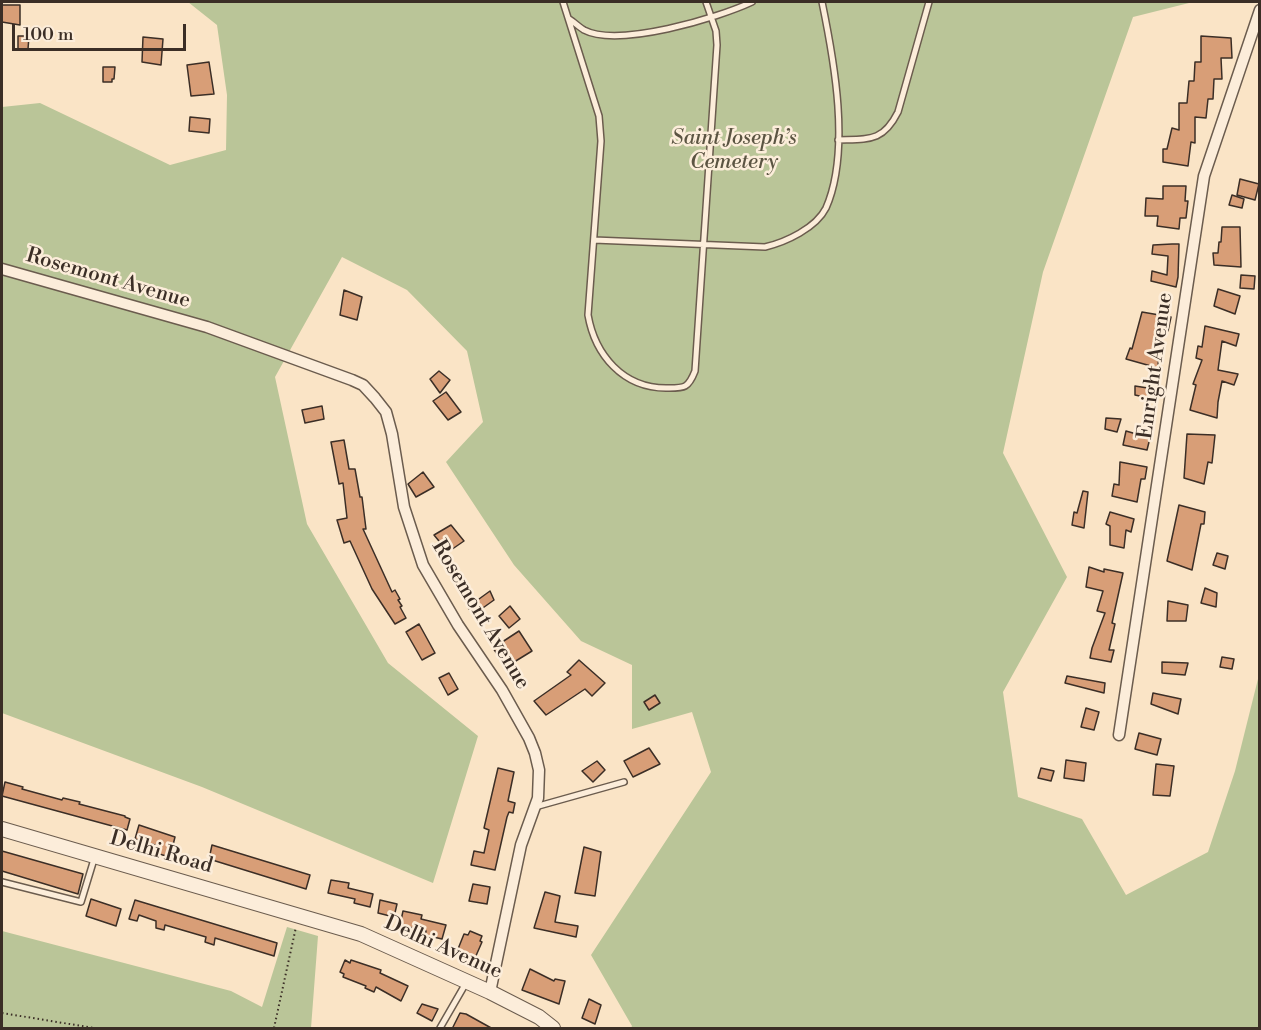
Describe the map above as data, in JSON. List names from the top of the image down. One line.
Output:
{"streets":{"street":["Rosemont Avenue","Enright Avenue","Delhi Road","Delhi Avenue"]},"crossings":[["Rosemont Avenue","Delhi Avenue"],["Delhi Road","Delhi Avenue"]],"parks":["Saint Joseph’s Cemetery"],"scale_bar":"100 m"}
